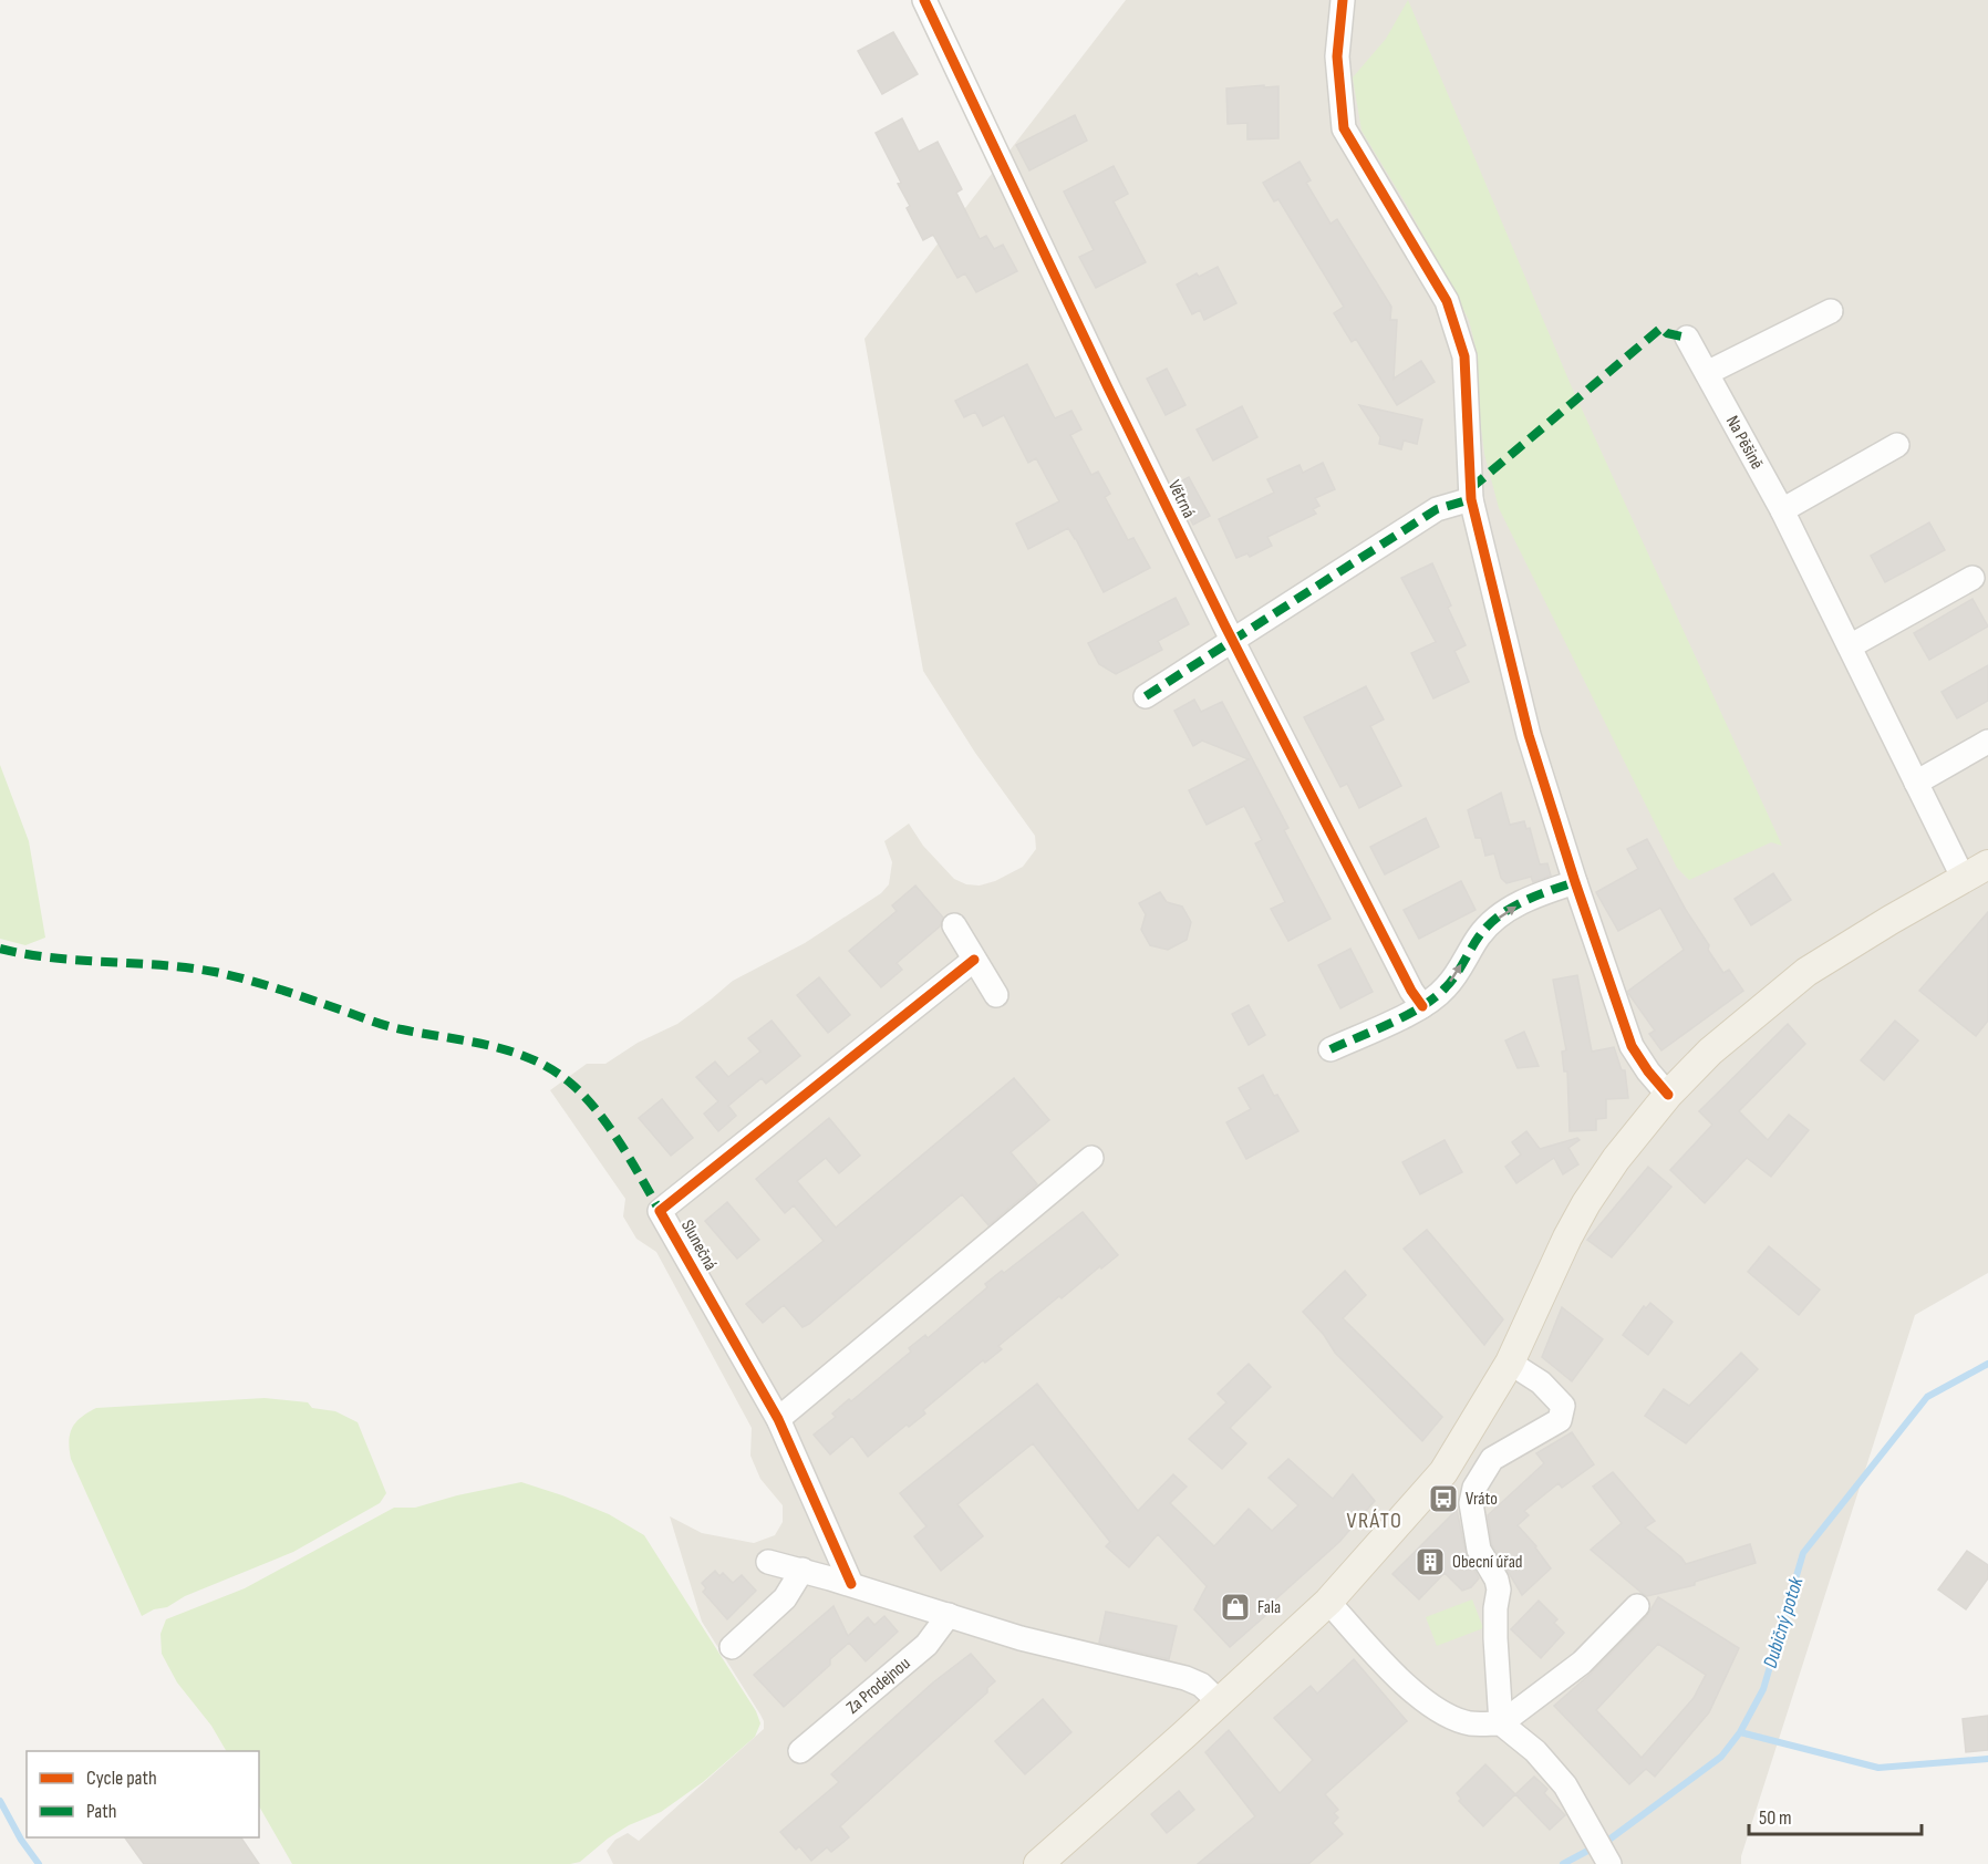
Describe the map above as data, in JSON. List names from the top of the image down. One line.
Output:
{"streets":{"street":["Na Pěšině","Větrná","Slunečná","Za Prodejnou"]},"districts":["VRÁTO"],"water":["Dubičný potok"],"places":{"bus stop":["Vráto"],"building":["Obecní úřad"],"shop":["Fala"]},"legend":["Cycle path","Path"],"scale_bar":"50 m"}
